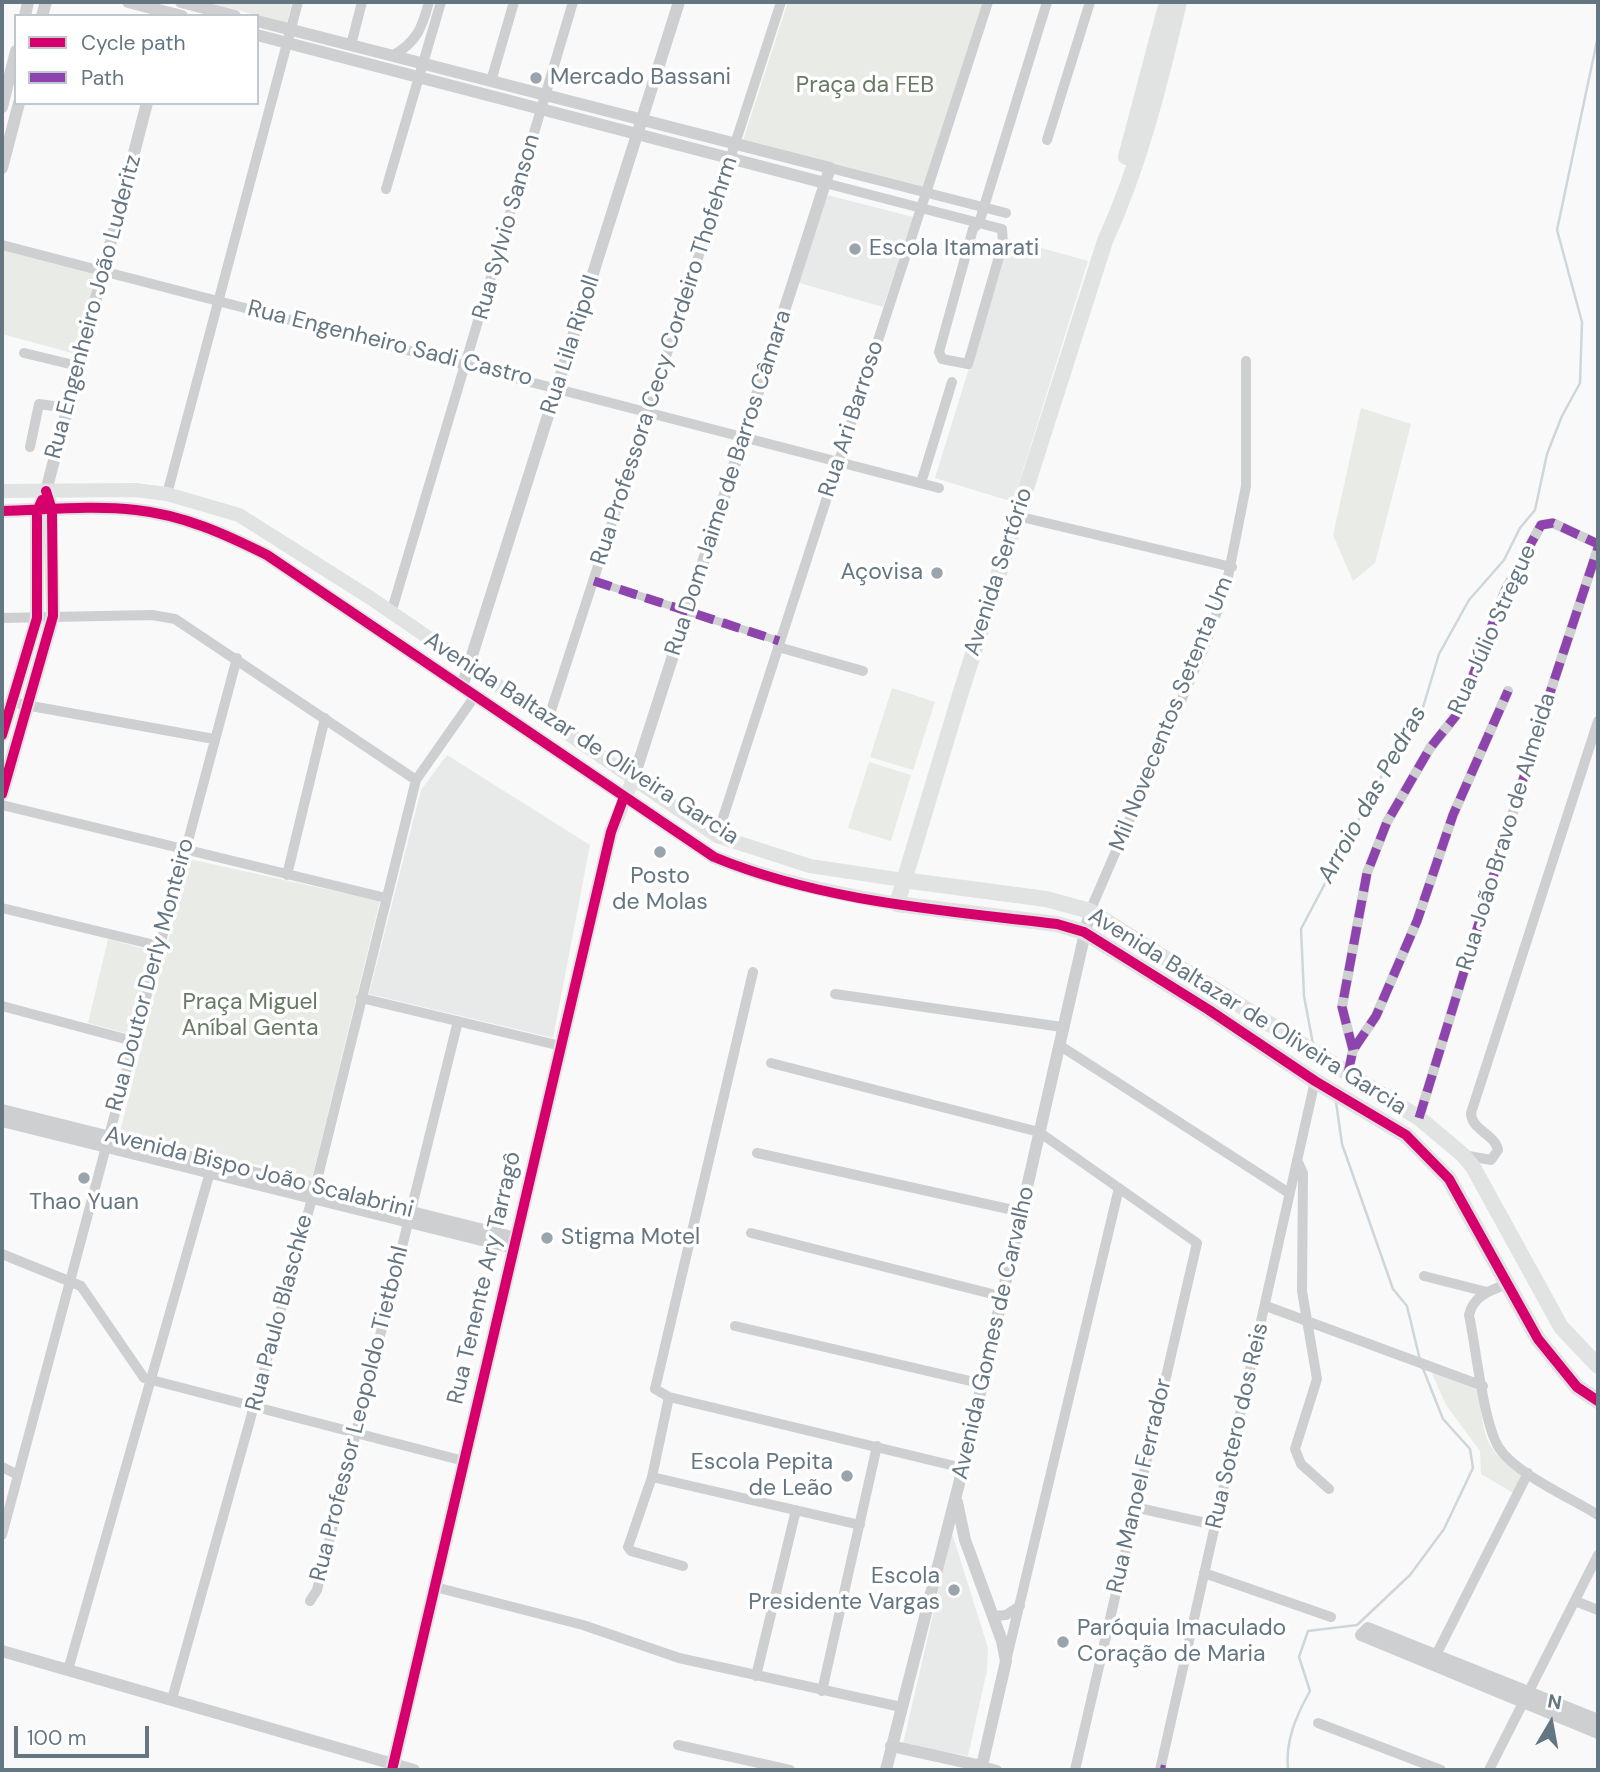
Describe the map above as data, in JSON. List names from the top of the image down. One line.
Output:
{"streets":{"main road":["Rua Engenheiro João Luderitz","Rua Dom Jaime de Barros Câmara","Avenida Sertório","Avenida Baltazar de Oliveira Garcia","Rua Tenente Ary Tarragô"],"street":["Rua Sylvio Sanson","Rua Engenheiro Sadi Castro","Rua Lila Ripoll","Rua Professora Cecy Cordeiro Thofehrm","Rua Ari Barroso","Rua Júlio Stregue","Mil Novecentos Setenta Um","Rua João Bravo de Almeida","Rua Doutor Derly Monteiro","Avenida Bispo João Scalabrini","Rua Paulo Blaschke","Avenida Gomes de Carvalho","Rua Professor Leopoldo Tietbohl","Rua Sotero dos Reis","Rua Manoel Ferrador"]},"crossings":[["Rua Sylvio Sanson","Rua Engenheiro Sadi Castro"],["Rua Sylvio Sanson","Avenida Baltazar de Oliveira Garcia"],["Rua Engenheiro João Luderitz","Rua Engenheiro Sadi Castro"],["Rua Engenheiro João Luderitz","Avenida Baltazar de Oliveira Garcia"],["Rua Engenheiro Sadi Castro","Rua Lila Ripoll"],["Rua Engenheiro Sadi Castro","Rua Professora Cecy Cordeiro Thofehrm"],["Rua Engenheiro Sadi Castro","Rua Ari Barroso"],["Rua Engenheiro Sadi Castro","Rua Dom Jaime de Barros Câmara"],["Rua Lila Ripoll","Avenida Baltazar de Oliveira Garcia"],["Rua Lila Ripoll","Rua Paulo Blaschke"],["Rua Professora Cecy Cordeiro Thofehrm","Avenida Baltazar de Oliveira Garcia"],["Rua Ari Barroso","Avenida Baltazar de Oliveira Garcia"],["Rua Dom Jaime de Barros Câmara","Avenida Baltazar de Oliveira Garcia"],["Rua Dom Jaime de Barros Câmara","Rua Tenente Ary Tarragô"],["Avenida Sertório","Avenida Baltazar de Oliveira Garcia"],["Rua Júlio Stregue","Rua João Bravo de Almeida"],["Mil Novecentos Setenta Um","Avenida Baltazar de Oliveira Garcia"],["Mil Novecentos Setenta Um","Avenida Gomes de Carvalho"],["Avenida Baltazar de Oliveira Garcia","Rua João Bravo de Almeida"],["Avenida Baltazar de Oliveira Garcia","Rua Tenente Ary Tarragô"],["Avenida Baltazar de Oliveira Garcia","Rua Paulo Blaschke"],["Avenida Baltazar de Oliveira Garcia","Avenida Gomes de Carvalho"],["Avenida Baltazar de Oliveira Garcia","Rua Sotero dos Reis"],["Rua Doutor Derly Monteiro","Avenida Bispo João Scalabrini"],["Avenida Bispo João Scalabrini","Rua Tenente Ary Tarragô"],["Avenida Bispo João Scalabrini","Rua Paulo Blaschke"],["Avenida Bispo João Scalabrini","Rua Professor Leopoldo Tietbohl"]],"water":["Arroio das Pedras"],"parks":["Praça da FEB","Praça Miguel Aníbal Genta"],"places":["Mercado Bassani","Escola Itamarati","Açovisa","Posto de Molas","Thao Yuan","Stigma Motel","Escola Pepita de Leão","Escola Presidente Vargas","Paróquia Imaculado Coração de Maria"],"legend":["Cycle path","Path"],"scale_bar":"100 m","north":"top"}
